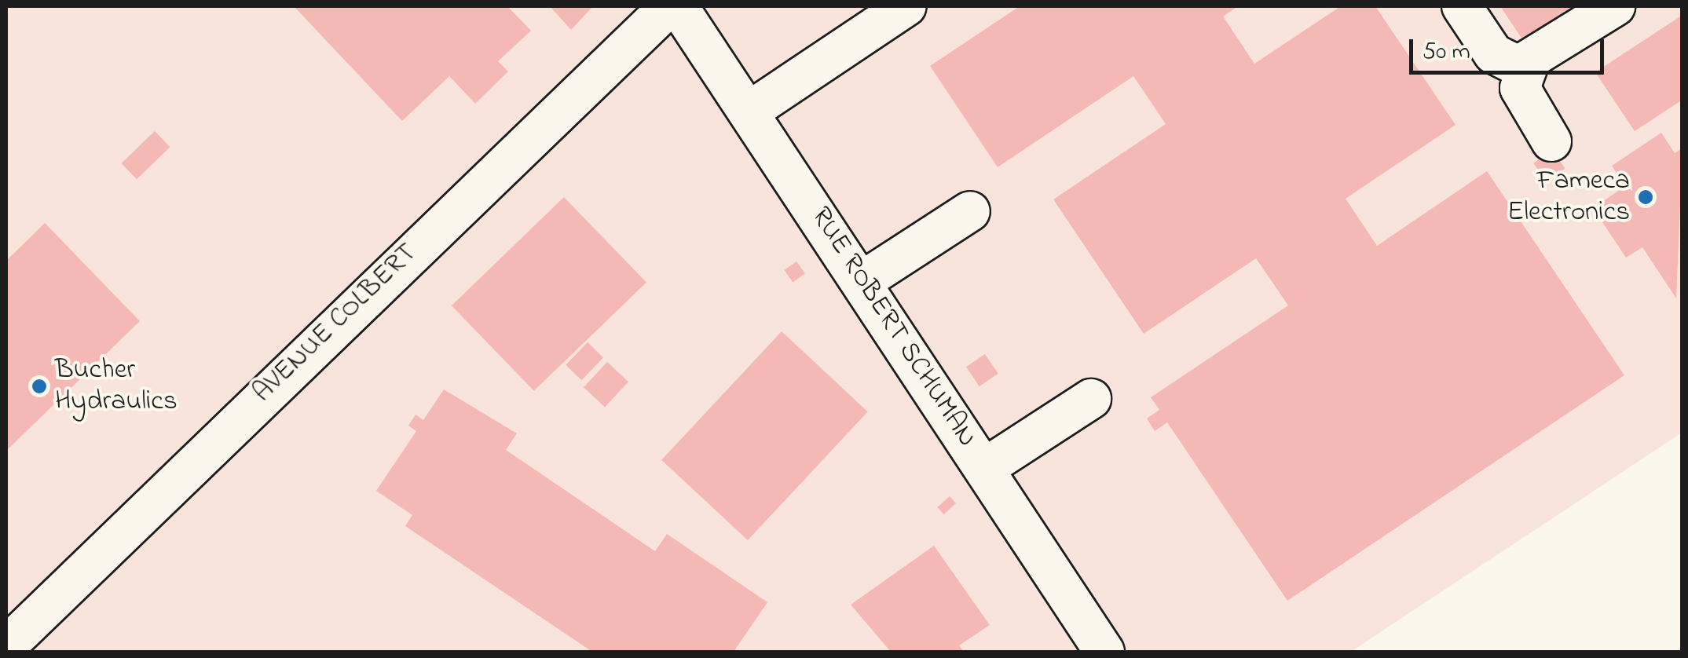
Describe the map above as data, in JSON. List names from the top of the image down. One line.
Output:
{"streets":{"street":["AVENUE COLBERT","RUE ROBERT SCHUMAN"]},"places":["Fameca Electronics","Bucher Hydraulics"],"scale_bar":"50 m"}
